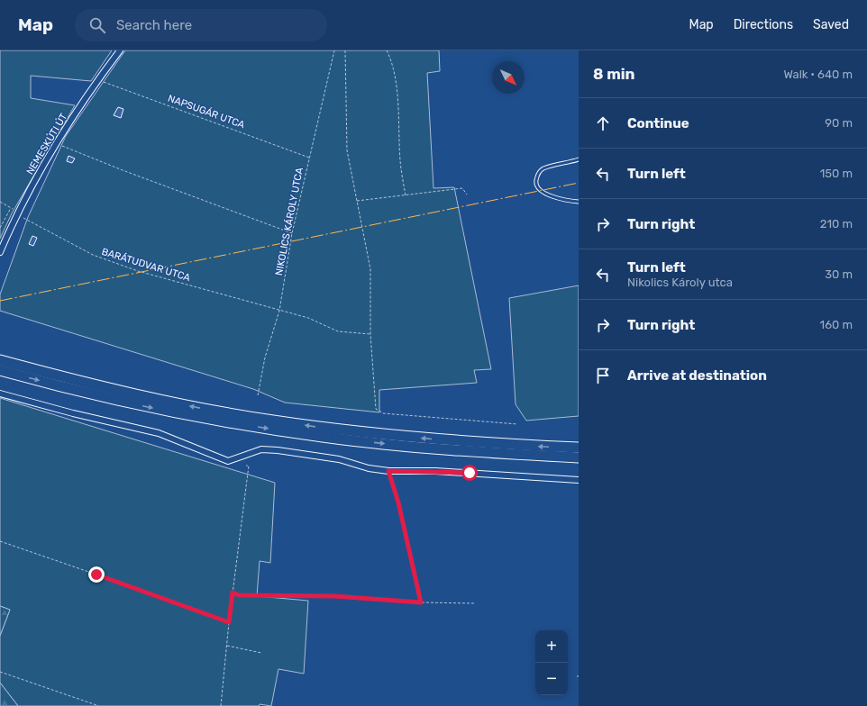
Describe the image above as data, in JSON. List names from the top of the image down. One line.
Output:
{"streets":{"street":["NEMESKÚTI ÚT"],"path":["NAPSUGÁR UTCA","NIKOLICS KÁROLY UTCA","BARÁTUDVAR UTCA"]},"crossings":[["NAPSUGÁR UTCA","NEMESKÚTI ÚT"],["NAPSUGÁR UTCA","NIKOLICS KÁROLY UTCA"],["NEMESKÚTI ÚT","BARÁTUDVAR UTCA"],["NIKOLICS KÁROLY UTCA","BARÁTUDVAR UTCA"]],"north":"bottom right","page":{"header":"Map","search":"Search here","nav":["Map","Directions","Saved"],"heading":["8 min","Walk · 640 m"],"list":[["Continue","90 m"],["Turn left","150 m"],["Turn right","210 m"],["Turn left","Nikolics Károly utca","30 m"],["Turn right","160 m"],"Arrive at destination"],"map_buttons":["+","−"]}}
